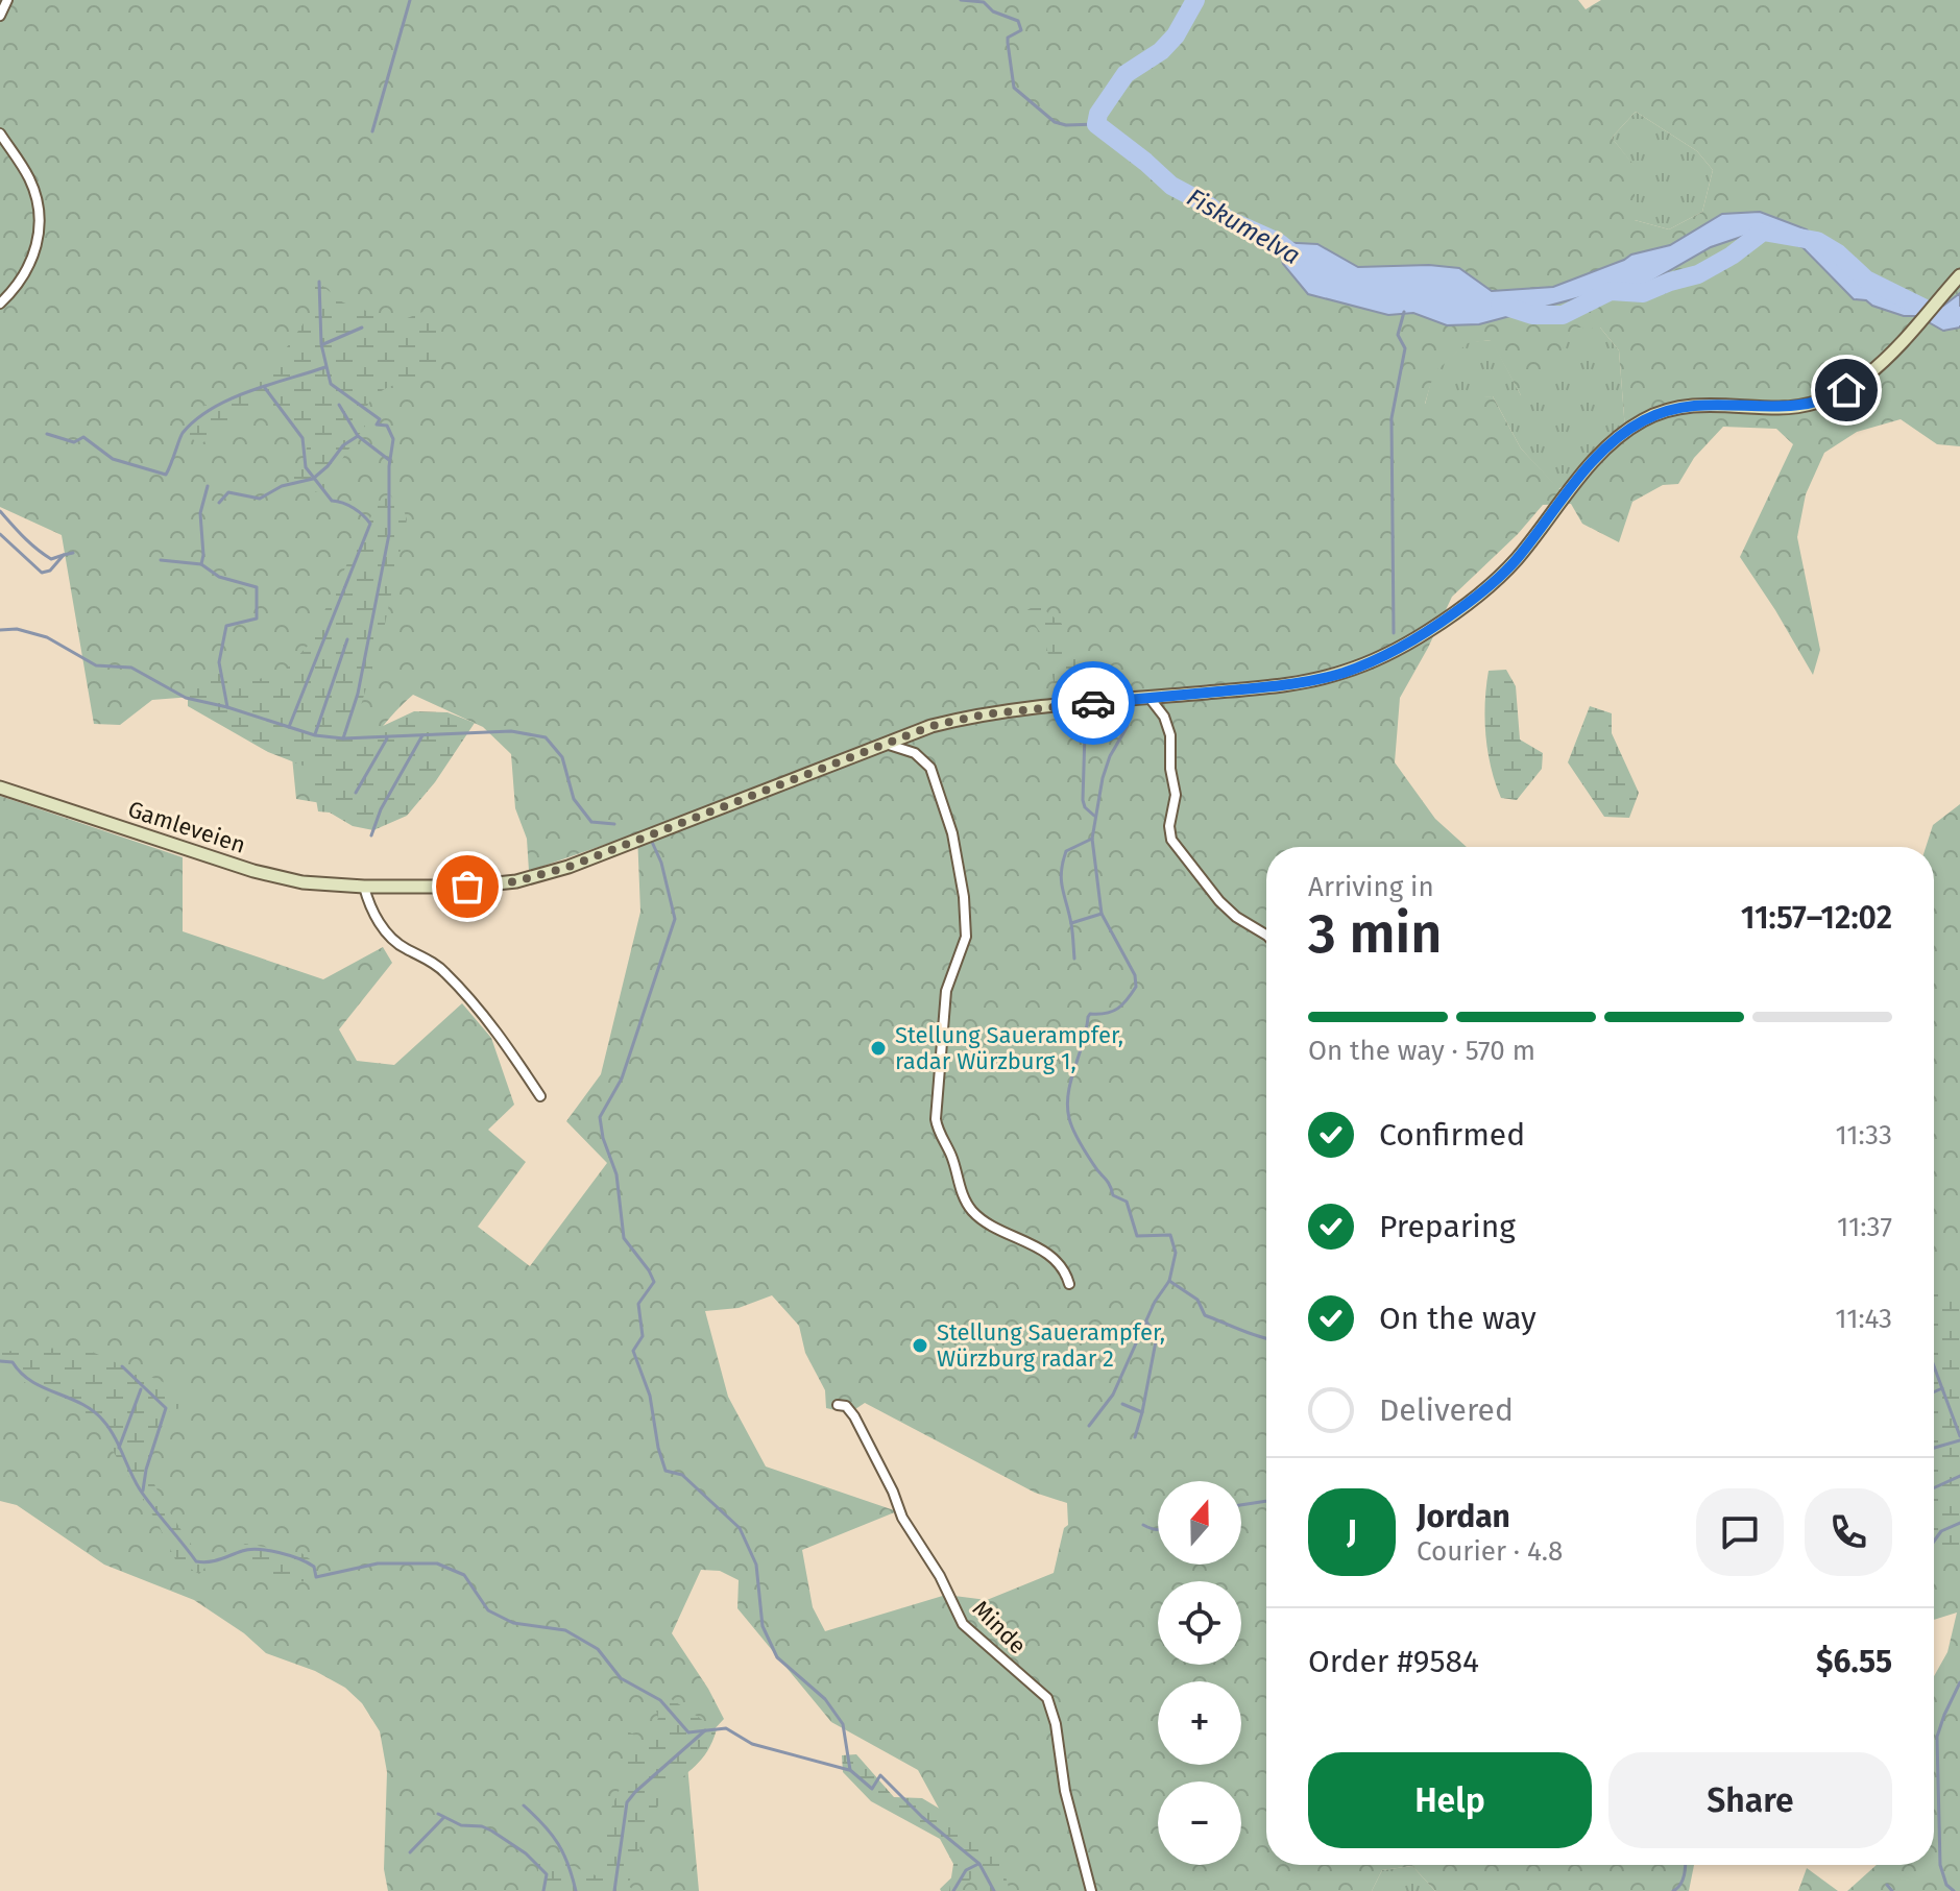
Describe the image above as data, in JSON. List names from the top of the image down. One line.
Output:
{"streets":{"main road":["Gamleveien"],"street":["Minde"]},"water":["Fiskumelva"],"places":["Stellung Sauerampfer, radar Würzburg 1,","Stellung Sauerampfer, Würzburg radar 2"],"north":"top","page":{"heading":["3 min","Arriving in","11:57–12:02"],"panel":["Jordan","Courier · 4.8","Order #9584","$6.55"],"bar":"On the way · 570 m","list":[["Confirmed","11:33"],["Preparing","11:37"],["On the way","11:43"],"Delivered"],"map_buttons":["+","−"],"round":"J","buttons":["Help","Share"]}}
